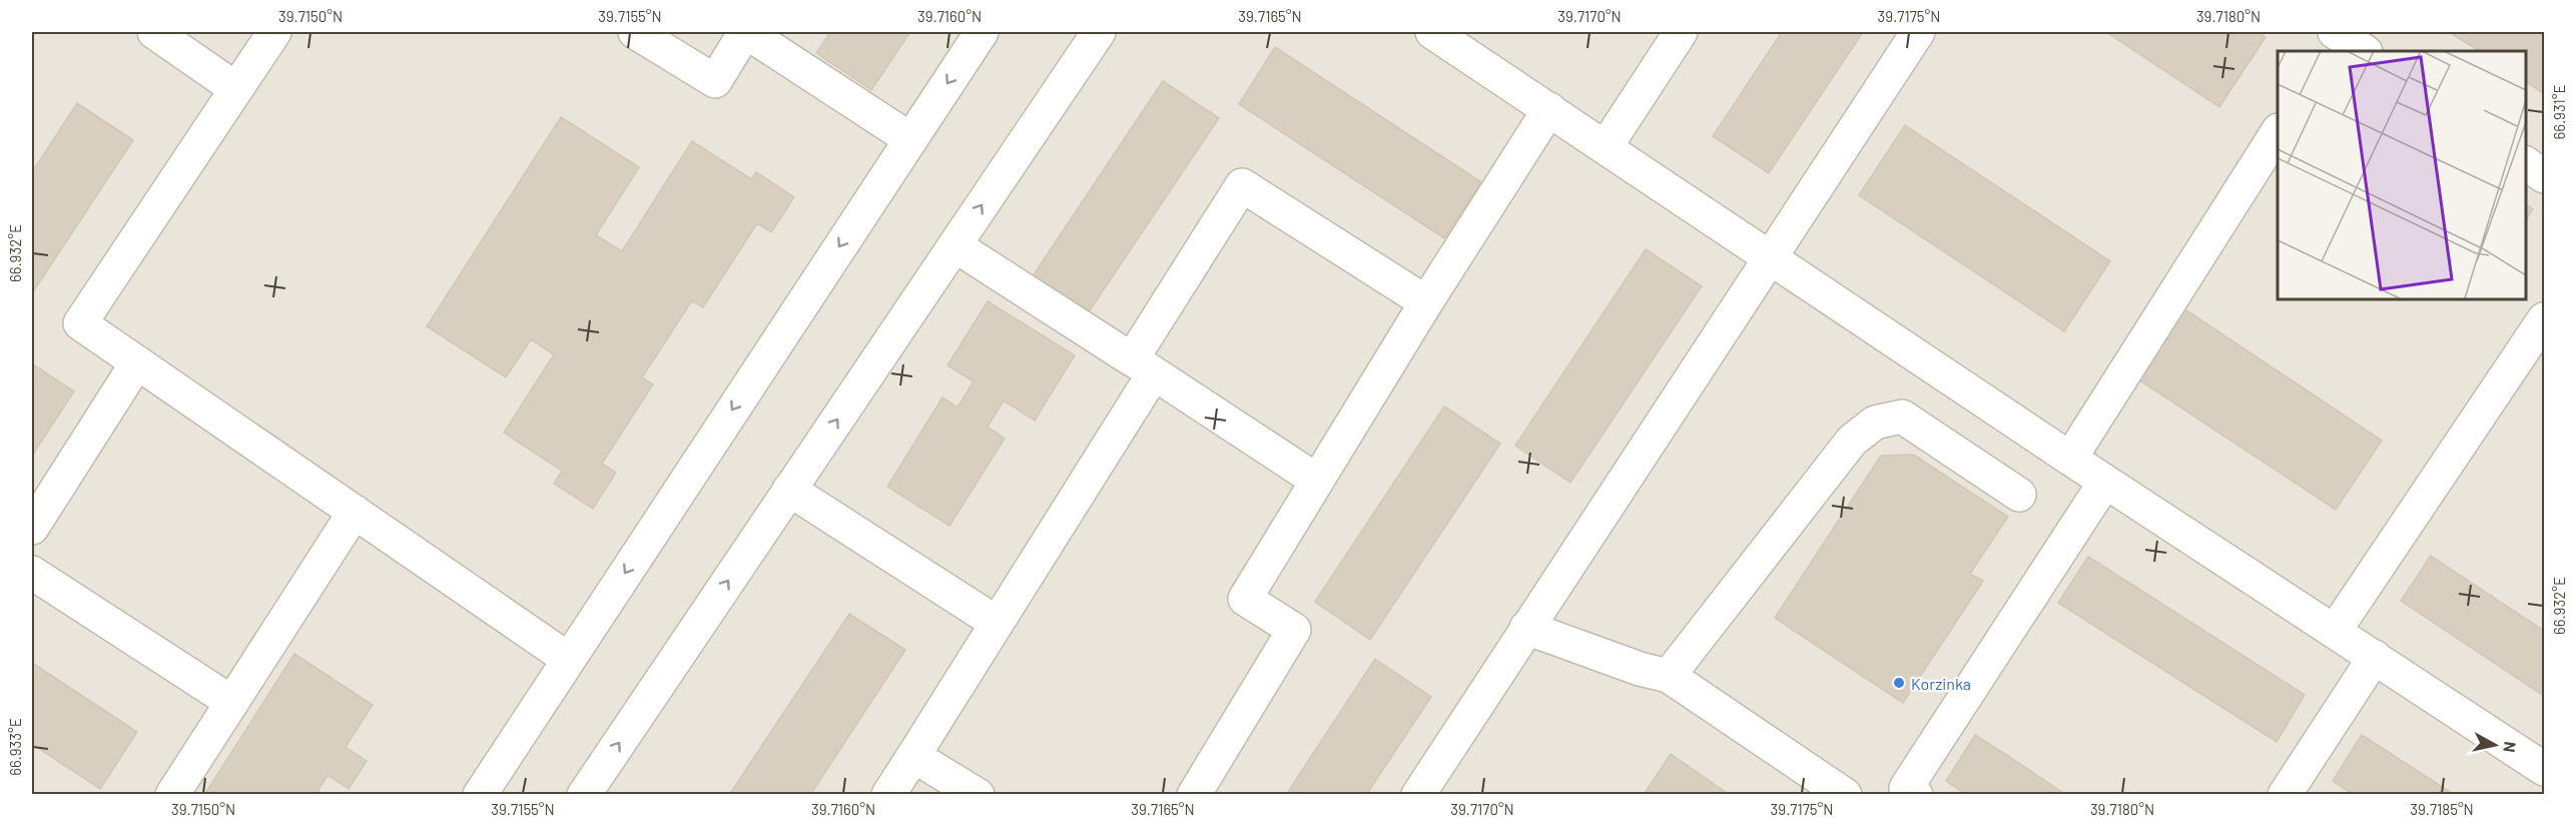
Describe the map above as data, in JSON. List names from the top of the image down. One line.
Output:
{"places":["Korzinka"],"north":"right","coordinates":["39.7150°N","39.7155°N","39.7160°N","39.7165°N","39.7170°N","39.7175°N","39.7180°N","66.931°E","66.932°E","66.933°E","39.7185°N"]}
